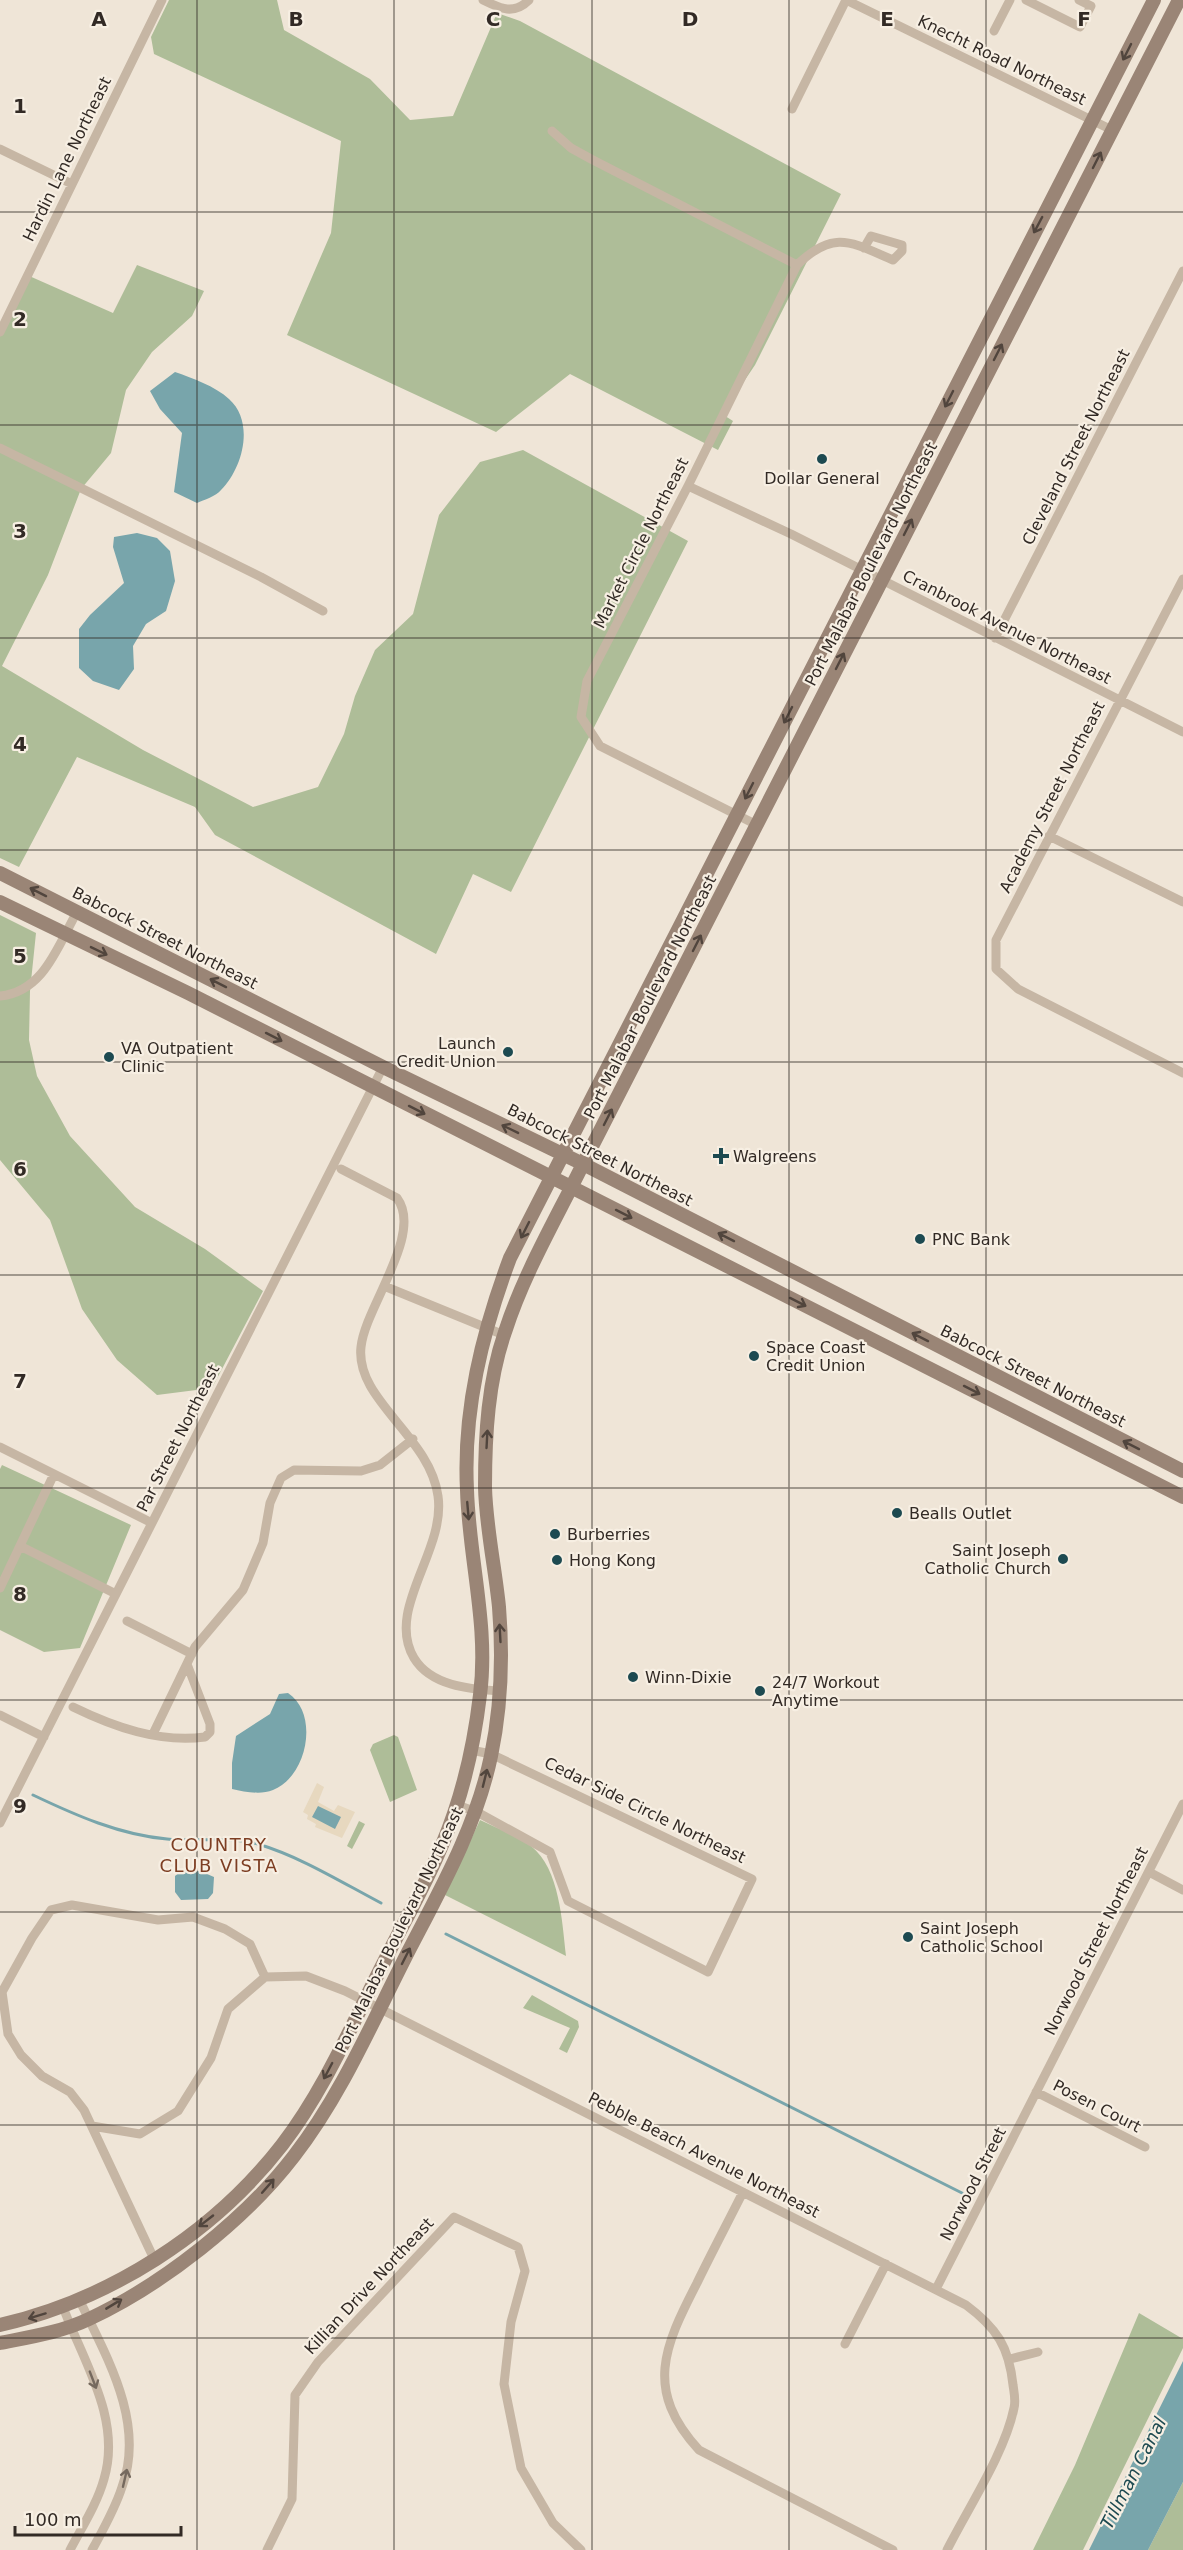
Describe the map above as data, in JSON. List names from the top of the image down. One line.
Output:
{"streets":{"street":["Knecht Road Northeast","Hardin Lane Northeast","Cleveland Street Northeast","Market Circle Northeast","Port Malabar Boulevard Northeast","Cranbrook Avenue Northeast","Academy Street Northeast","Babcock Street Northeast","Par Street Northeast","Cedar Side Circle Northeast","Norwood Street Northeast","Posen Court","Pebble Beach Avenue Northeast","Norwood Street","Killian Drive Northeast"]},"crossings":[["Knecht Road Northeast","Port Malabar Boulevard Northeast"],["Cleveland Street Northeast","Cranbrook Avenue Northeast"],["Market Circle Northeast","Port Malabar Boulevard Northeast"],["Market Circle Northeast","Cranbrook Avenue Northeast"],["Port Malabar Boulevard Northeast","Cranbrook Avenue Northeast"],["Port Malabar Boulevard Northeast","Babcock Street Northeast"],["Port Malabar Boulevard Northeast","Cedar Side Circle Northeast"],["Port Malabar Boulevard Northeast","Pebble Beach Avenue Northeast"],["Cranbrook Avenue Northeast","Academy Street Northeast"],["Babcock Street Northeast","Par Street Northeast"],["Norwood Street Northeast","Posen Court"],["Norwood Street Northeast","Norwood Street"],["Posen Court","Norwood Street"],["Pebble Beach Avenue Northeast","Norwood Street"]],"districts":["COUNTRY CLUB VISTA"],"water":["Tillman Canal"],"places":{"other":["Dollar General","Launch Credit Union","VA Outpatient Clinic","PNC Bank","Space Coast Credit Union","Bealls Outlet","Burberries","Saint Joseph Catholic Church","Hong Kong","Winn-Dixie","24/7 Workout Anytime","Saint Joseph Catholic School"],"health":["Walgreens"]},"scale_bar":"100 m","grid":{"columns":["A","B","C","D","E","F"],"rows":["1","2","3","4","5","6","7","8","9"]}}
